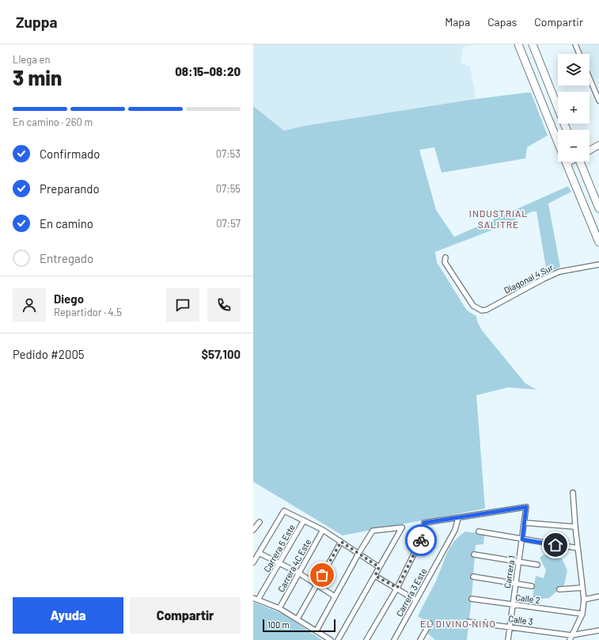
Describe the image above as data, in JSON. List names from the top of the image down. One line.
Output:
{"streets":{"street":["Diagonal 4 Sur","Carrera 5 Este","Carrera 4C Este","Carrera 1","Carrera 3 Este","Calle 2","Calle 3"]},"crossings":[["Carrera 1","Carrera 3 Este"],["Carrera 1","Calle 2"],["Carrera 1","Calle 3"]],"districts":["INDUSTRIAL SALITRE","EL DIVINO NIÑO"],"scale_bar":"100 m","page":{"header":"Zuppa","nav":["Mapa","Capas","Compartir"],"heading":["3 min","Llega en","08:15–08:20"],"panel":["Diego","Repartidor · 4.5","Pedido #2005","$57,100"],"map_buttons":["+","−"],"bar":"En camino · 260 m","list":[["Confirmado","07:53"],["Preparando","07:55"],["En camino","07:57"],"Entregado"],"buttons":["Ayuda","Compartir"],"scale":"100 m"}}
